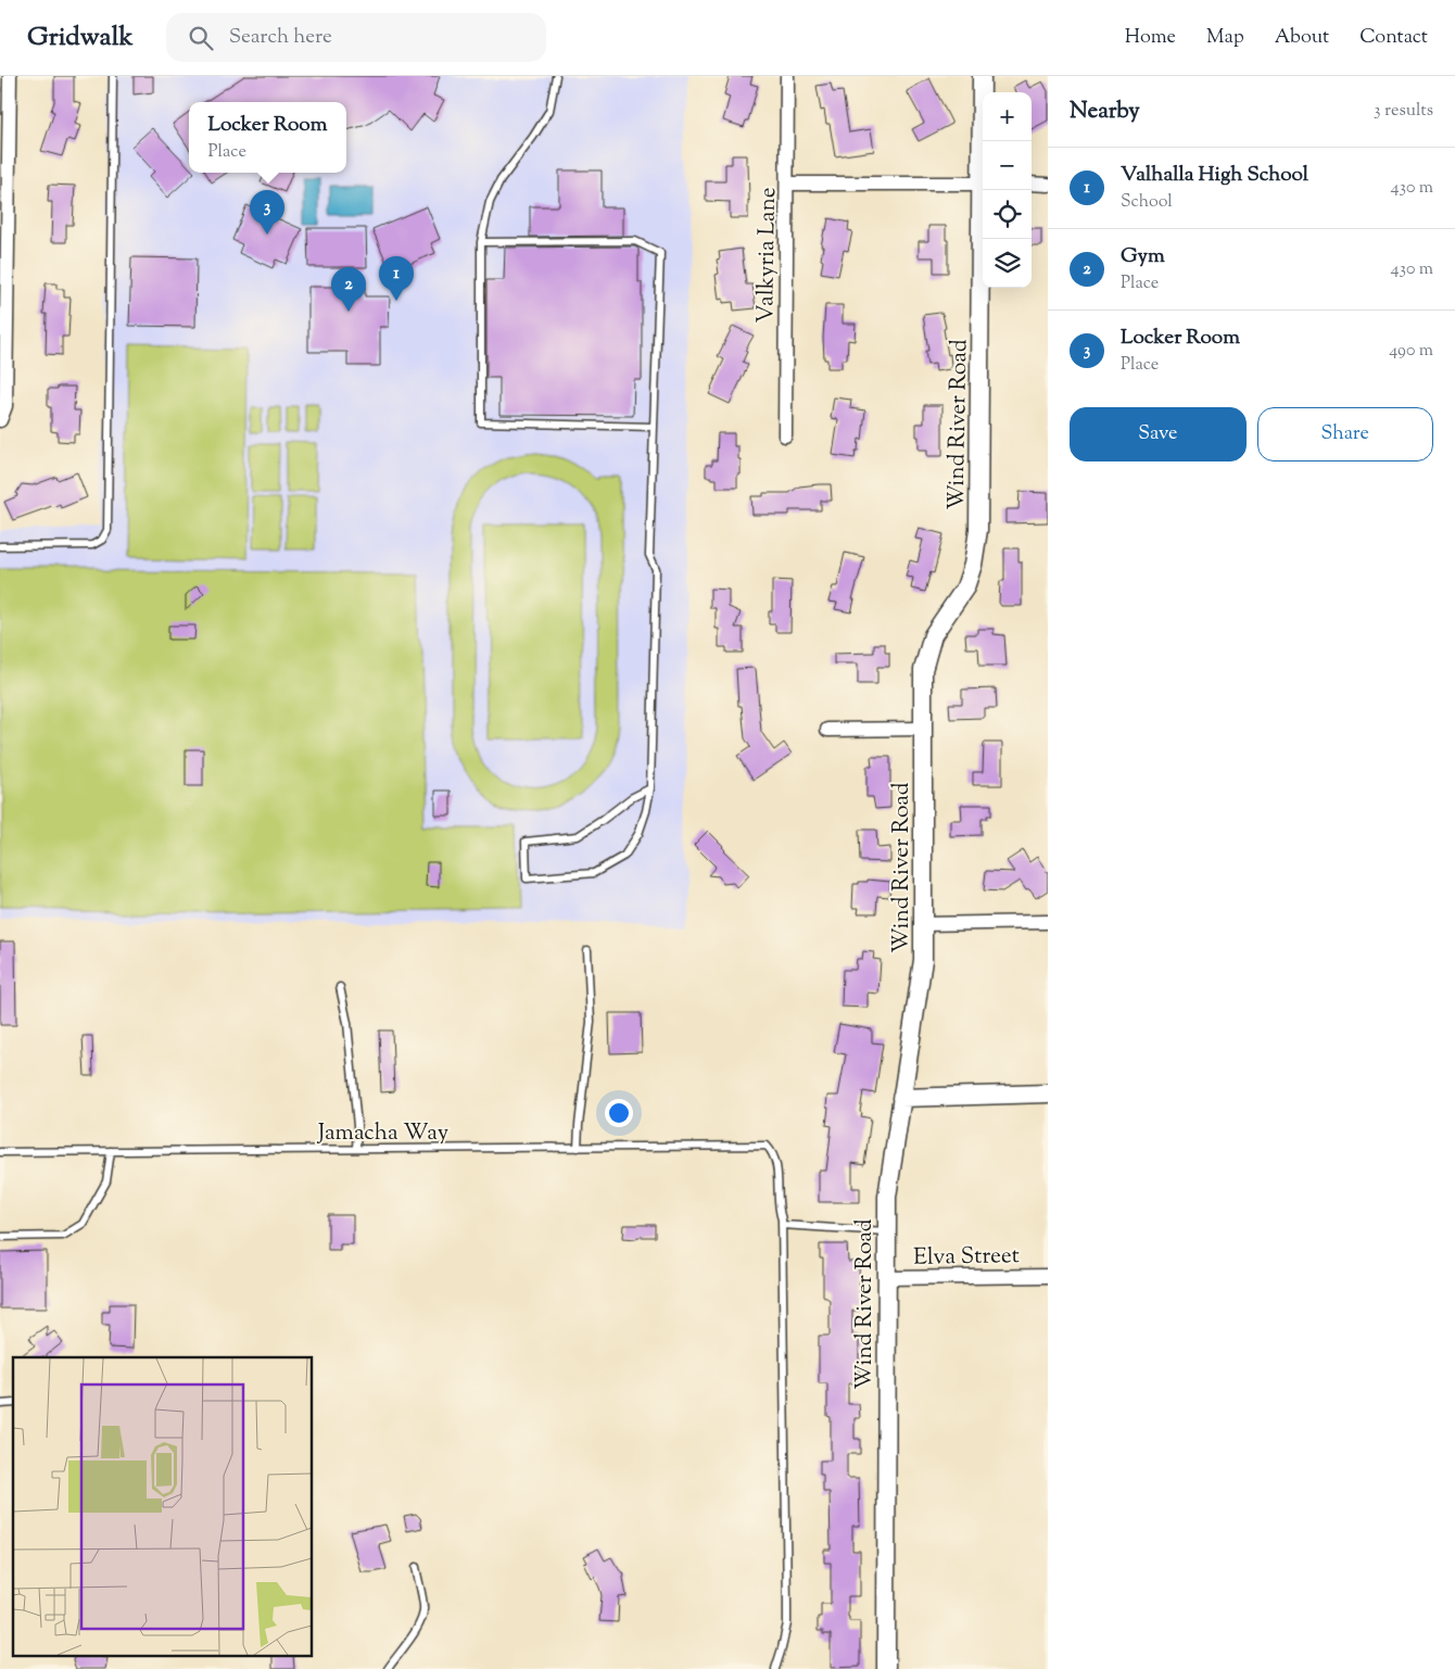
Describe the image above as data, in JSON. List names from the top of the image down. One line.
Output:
{"streets":{"street":["Valkyria Lane","Wind River Road","Elva Street"],"lane":["Jamacha Way"]},"crossings":[["Wind River Road","Elva Street"]],"page":{"header":"Gridwalk","search":"Search here","nav":["Home","Map","About","Contact"],"heading":["Nearby","3 results"],"map_buttons":["+","−"],"popup":["Locker Room","Place"],"list":[{"mark":"1","name":"Valhalla High School","note":"School","value":"430 m"},{"mark":"2","name":"Gym","note":"Place","value":"430 m"},{"mark":"3","name":"Locker Room","note":"Place","value":"490 m"}],"pins":["3","1","2"],"buttons":["Save","Share"]}}
